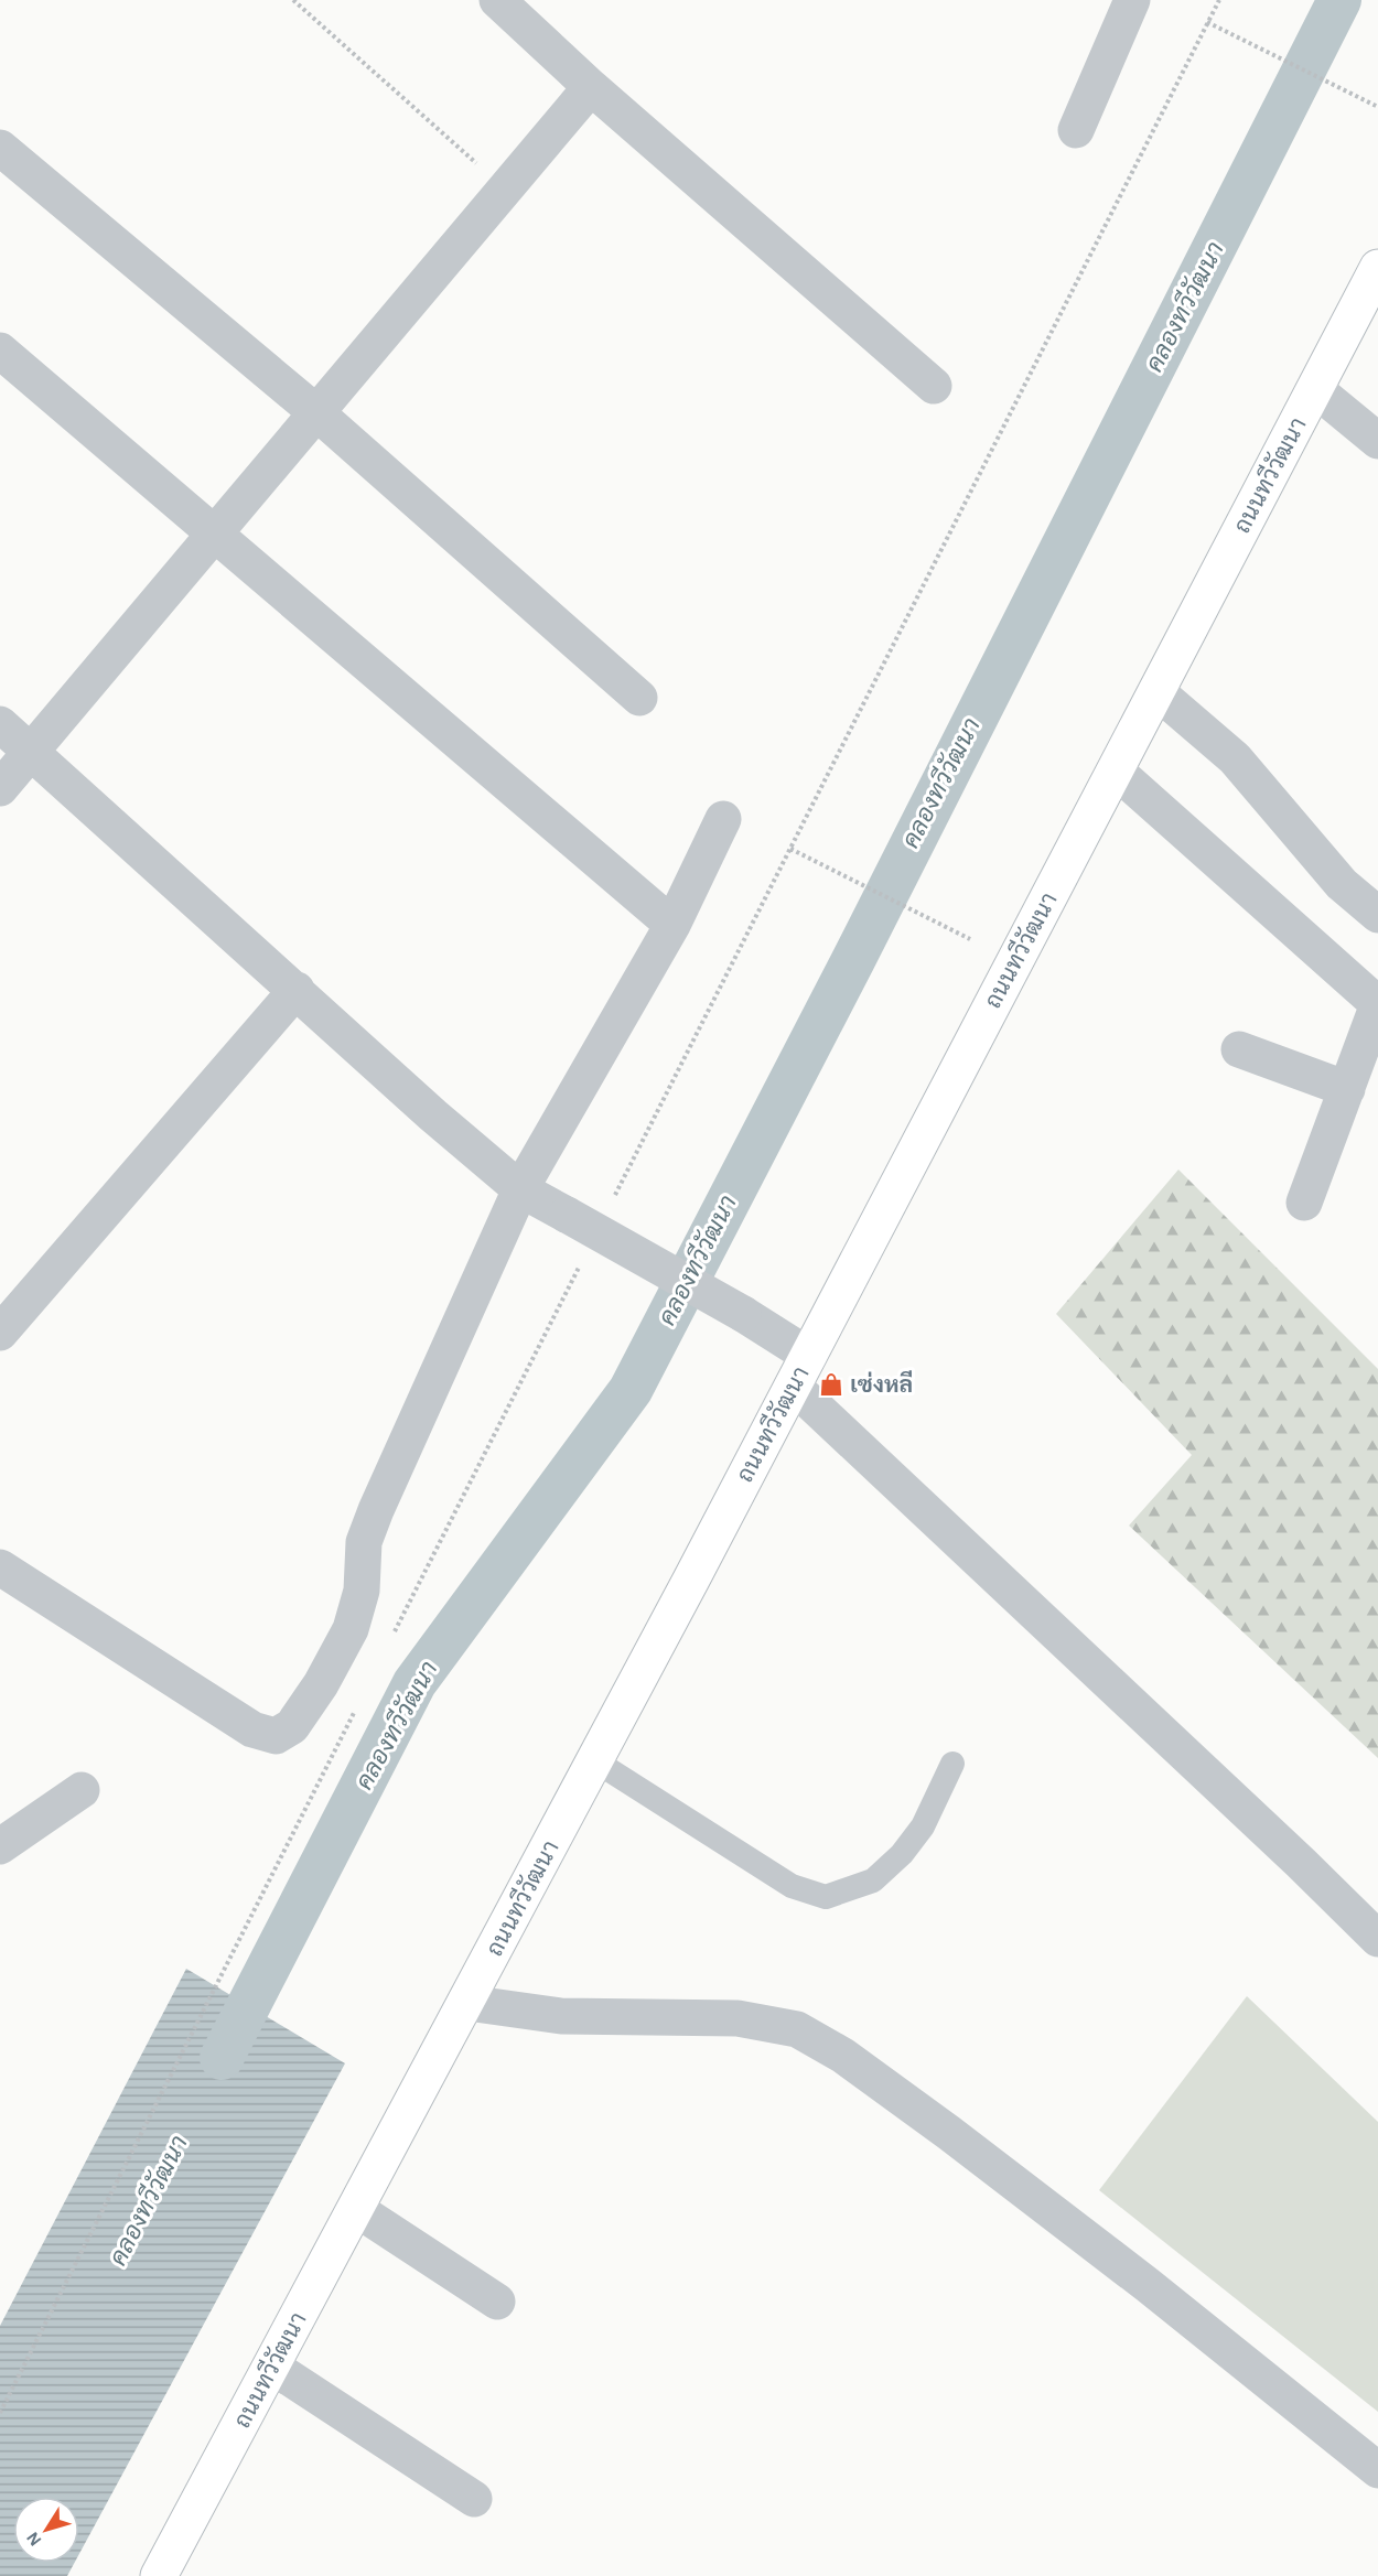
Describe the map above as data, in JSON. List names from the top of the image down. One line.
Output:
{"streets":{"main road":["ถนนทวีวัฒนา"]},"water":["คลองทวีวัฒนา"],"places":{"shop":["เซ่งหลี"]},"north":"bottom left"}
